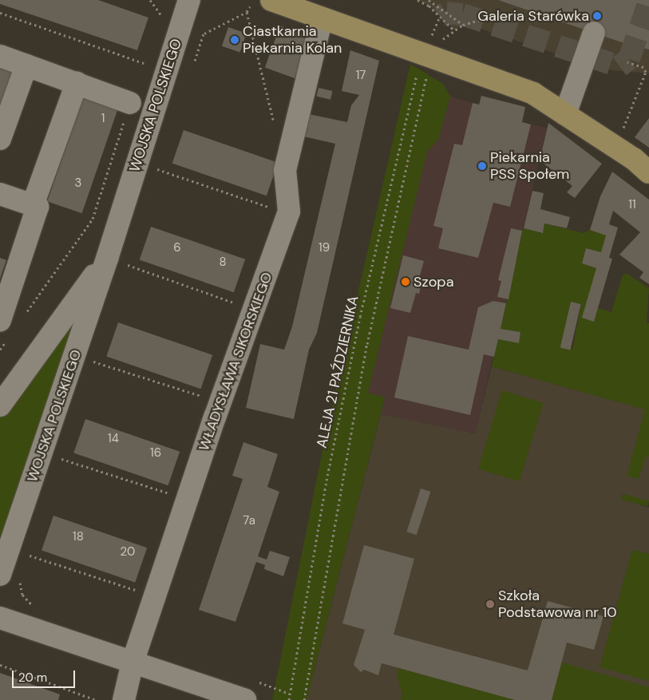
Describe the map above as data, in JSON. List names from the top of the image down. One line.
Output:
{"streets":{"street":["WOJSKA POLSKIEGO","WŁADYSŁAWA SIKORSKIEGO"],"path":["ALEJA 21 PAŹDZIERNIKA"]},"places":["Galeria Starówka","Ciastkarnia Piekarnia Kolan","Piekarnia PSS Społem","Szopa","Szkoła Podstawowa nr 10"],"house_numbers":["17","1","3","11","6","19","8","14","16","7a","18","20"],"scale_bar":"20 m"}
